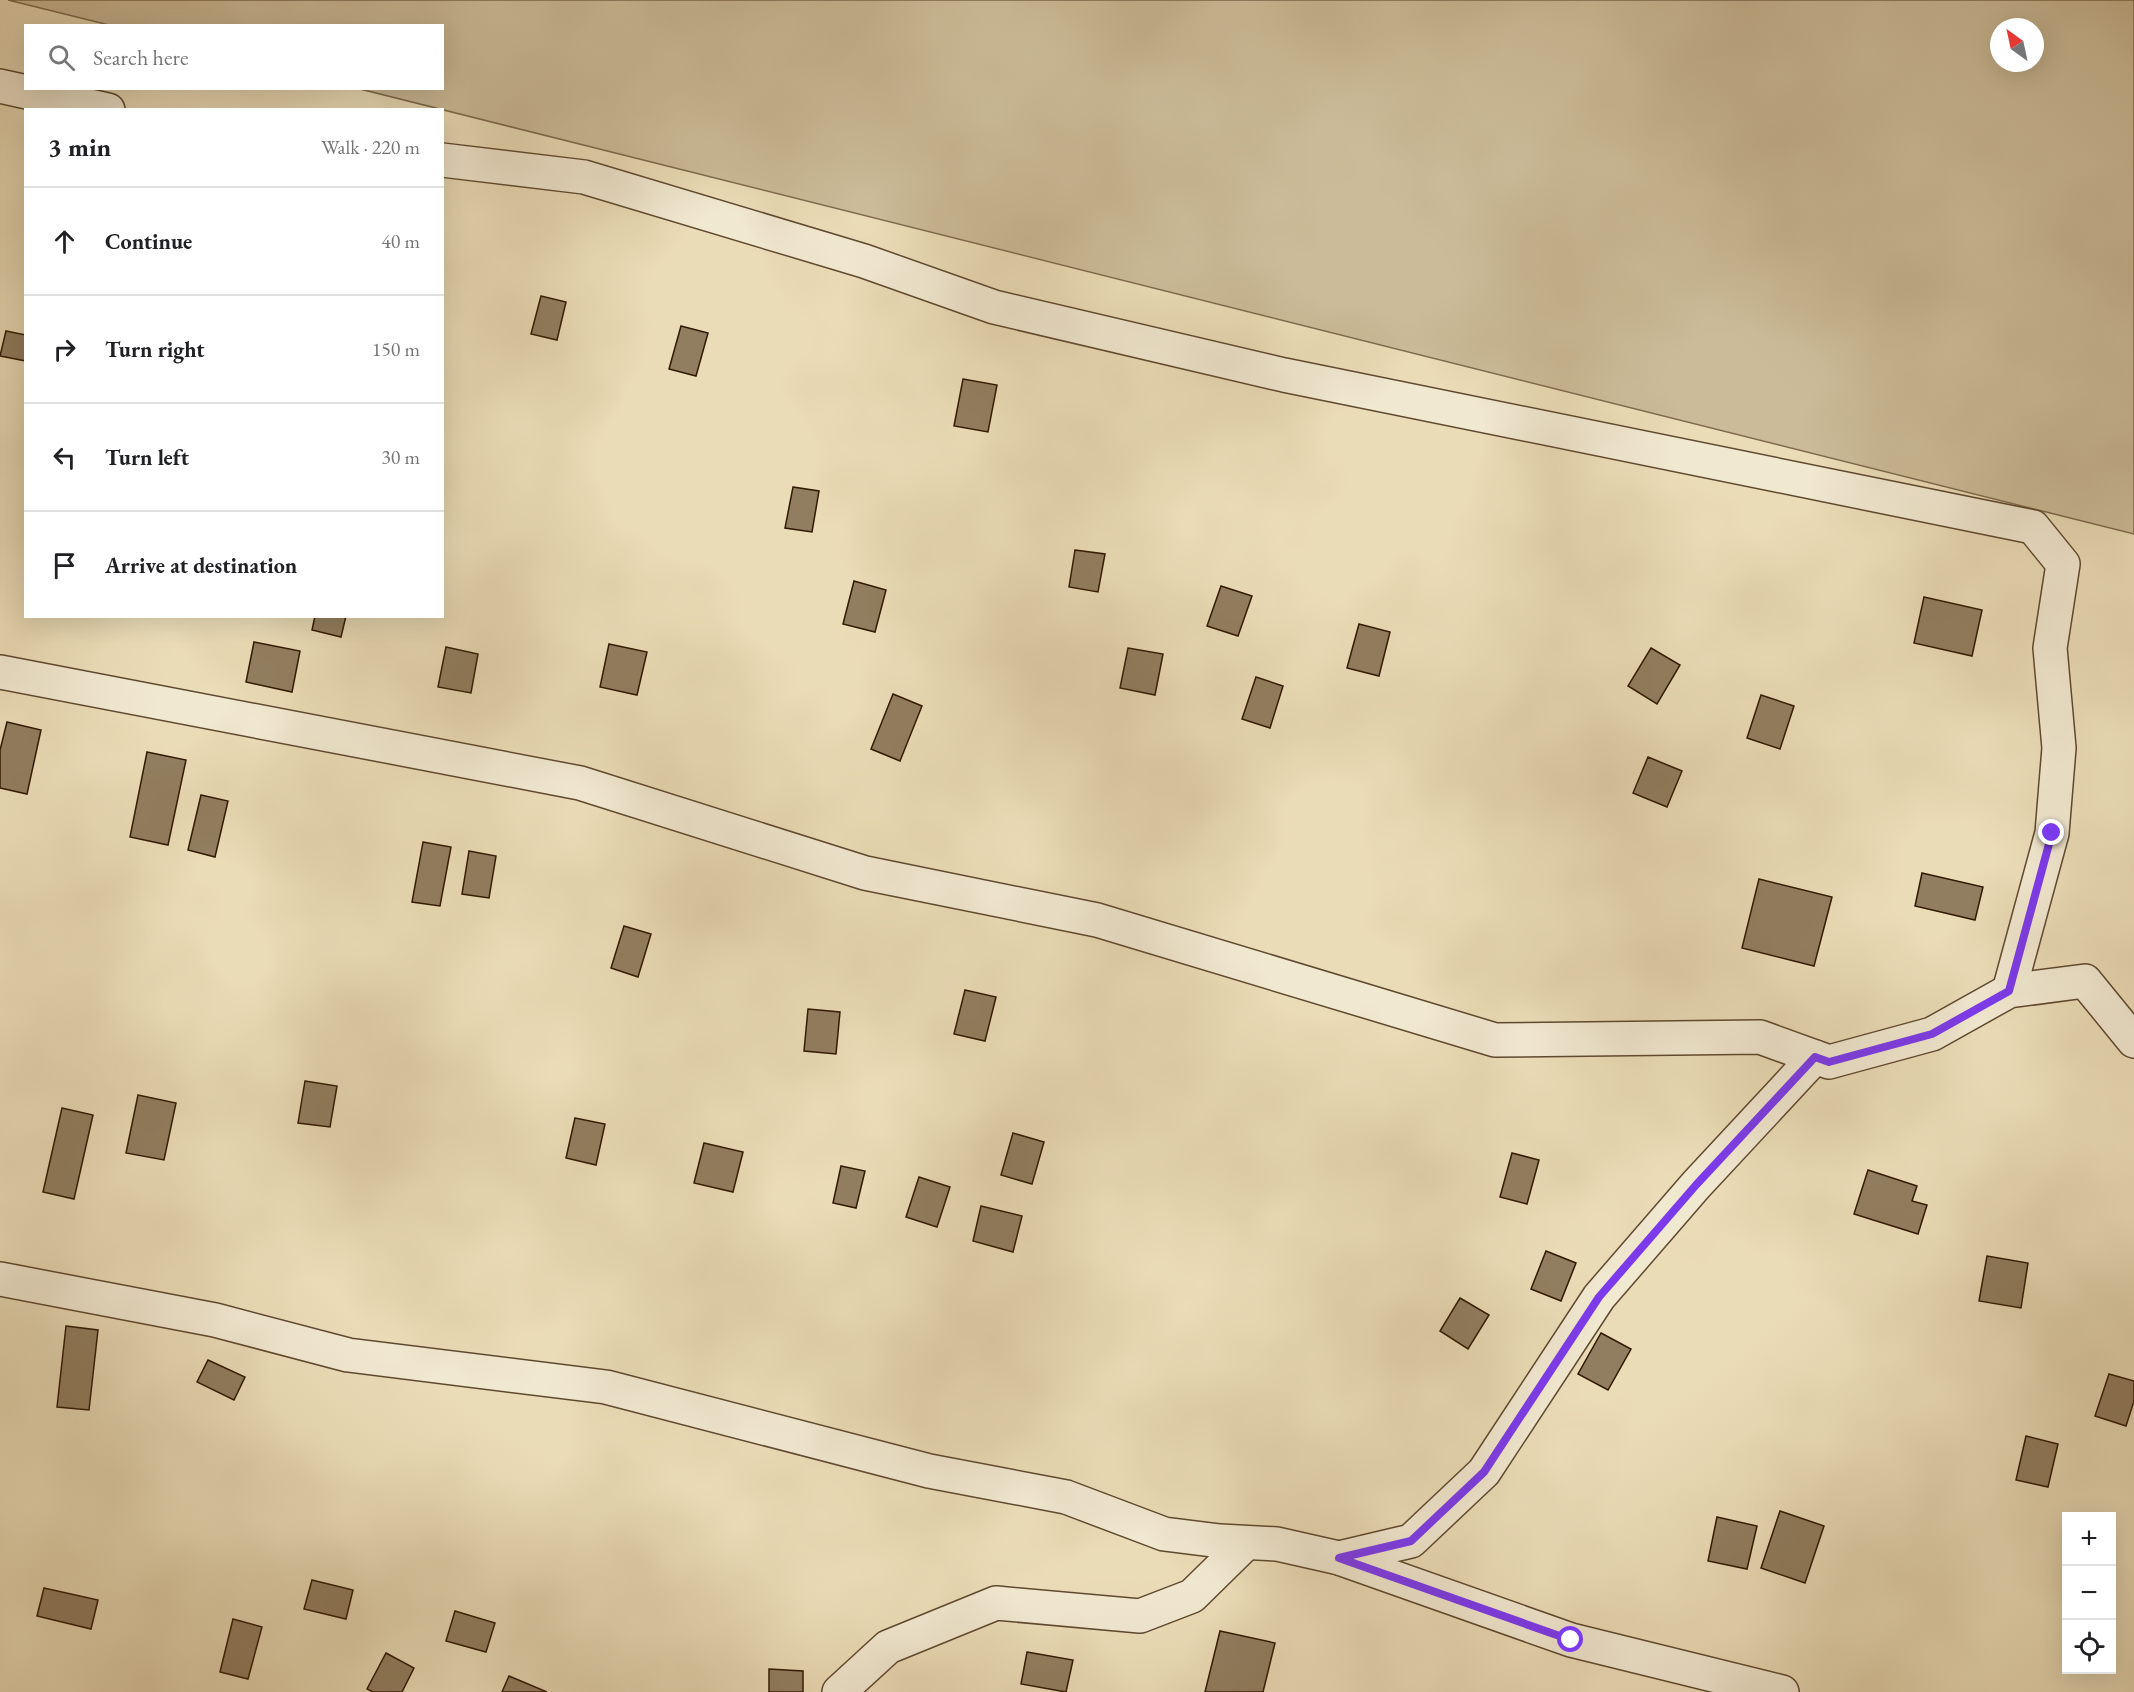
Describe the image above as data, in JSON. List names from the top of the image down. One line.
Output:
{"north":"top left","page":{"search":"Search here","heading":["3 min","Walk · 220 m"],"list":[["Continue","40 m"],["Turn right","150 m"],["Turn left","30 m"],"Arrive at destination"],"map_buttons":["+","−"]}}
